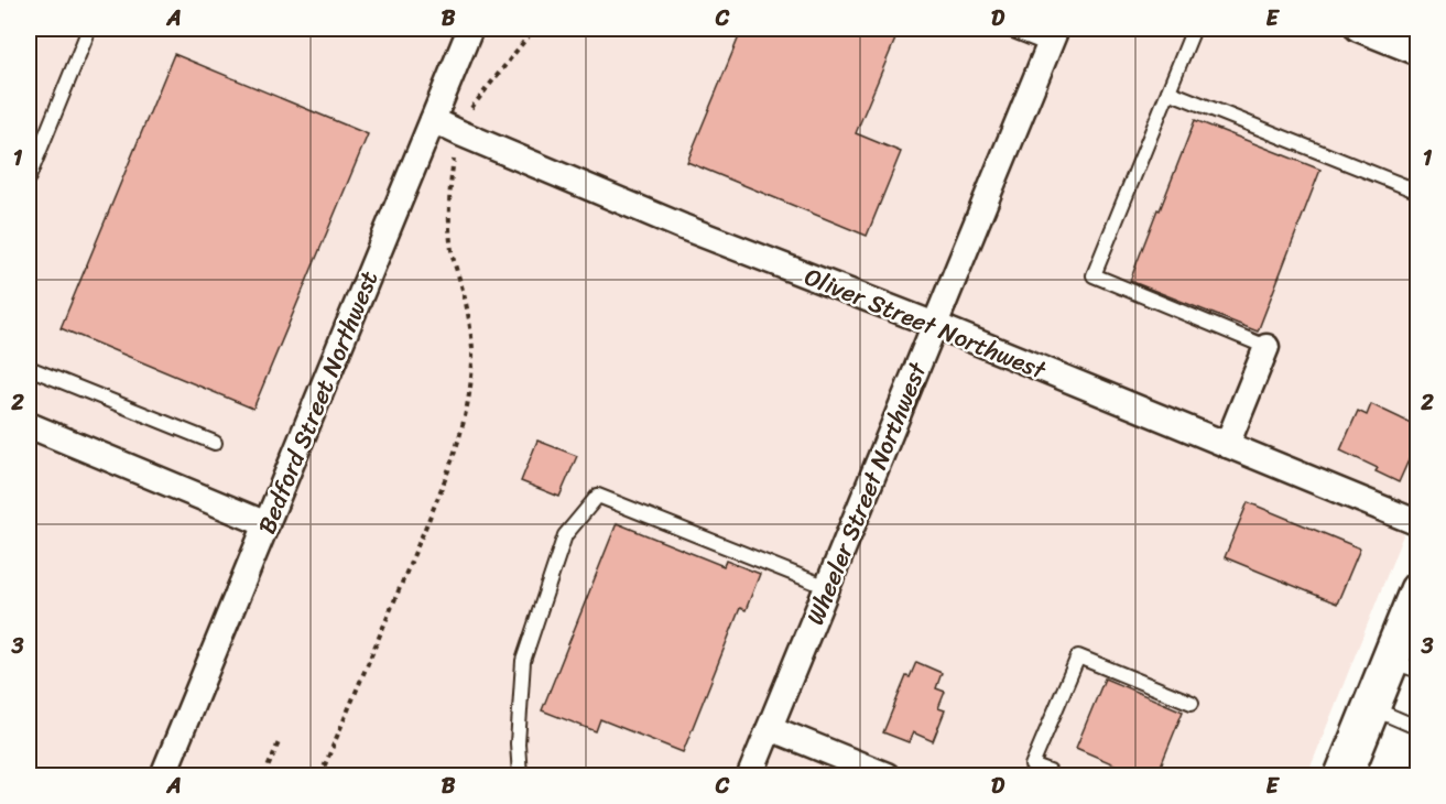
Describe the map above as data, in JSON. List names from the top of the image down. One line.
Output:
{"streets":{"street":["Oliver Street Northwest","Bedford Street Northwest","Wheeler Street Northwest"]},"crossings":[["Oliver Street Northwest","Bedford Street Northwest"],["Oliver Street Northwest","Wheeler Street Northwest"]],"grid":{"columns":["A","B","C","D","E"],"rows":["1","2","3"]}}
